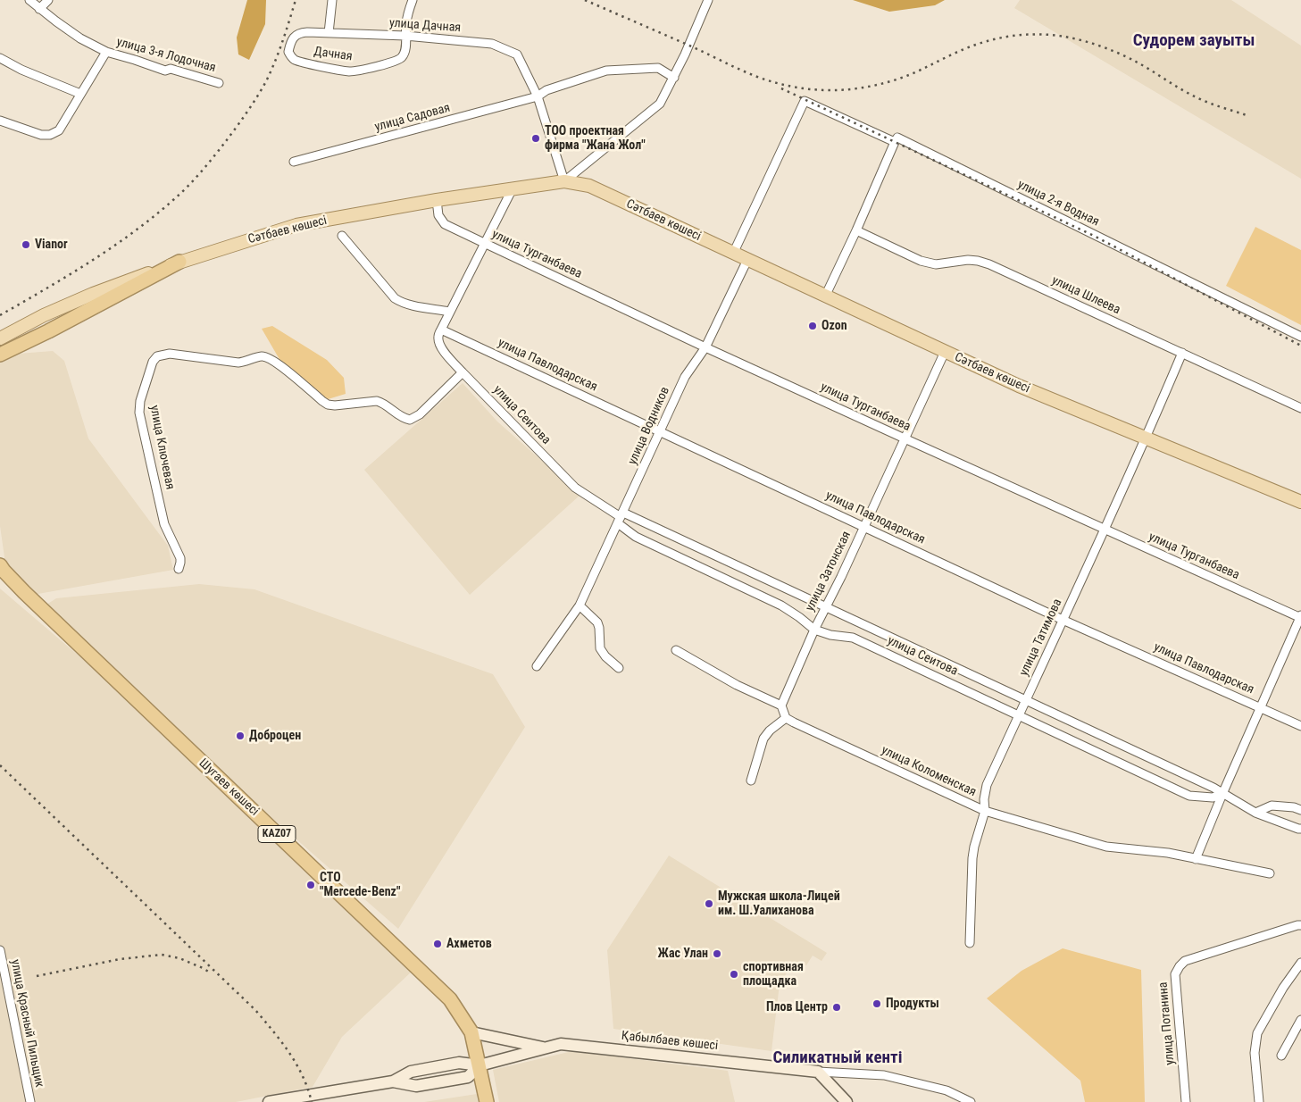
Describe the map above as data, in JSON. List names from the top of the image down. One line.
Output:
{"streets":{"highway":["Шугаев көшесі","KAZ07"],"main road":["Сәтбаев көшесі","Қабылбаев көшесі"],"street":["улица Дачная","Дачная","улица 3-я Лодочная","улица Садовая","улица 2-я Водная","улица Турганбаева","улица Шлеева","улица Павлодарская","улица Сеитова","улица Водников","улица Ключевая","улица Затонская","улица Татимова","улица Коломенская","улица Красный Пильщик","улица Потанина"]},"crossings":[["улица Дачная","Дачная"],["улица Дачная","улица Садовая"],["улица 2-я Водная","Сәтбаев көшесі"],["Сәтбаев көшесі","улица Турганбаева"],["Сәтбаев көшесі","улица Водников"],["Сәтбаев көшесі","улица Затонская"],["Сәтбаев көшесі","улица Татимова"],["улица Турганбаева","улица Водников"],["улица Турганбаева","улица Затонская"],["улица Турганбаева","улица Татимова"],["улица Шлеева","улица Татимова"],["улица Павлодарская","улица Сеитова"],["улица Павлодарская","улица Водников"],["улица Павлодарская","улица Затонская"],["улица Павлодарская","улица Татимова"],["улица Сеитова","улица Водников"],["улица Сеитова","улица Ключевая"],["улица Сеитова","улица Затонская"],["улица Сеитова","улица Татимова"],["улица Татимова","улица Коломенская"],["Шугаев көшесі","Қабылбаев көшесі"]],"districts":["Судорем зауыты","Силикатный кенті"],"places":["ТОО проектная фирма \"Жана Жол\"","Vianor","Ozon","Доброцен","СТО \"Mercede-Benz\"","Мужская школа-Лицей им. Ш.Уалиханова","Ахметов","Жас Улан","спортивная площадка","Продукты","Плов Центр"]}
